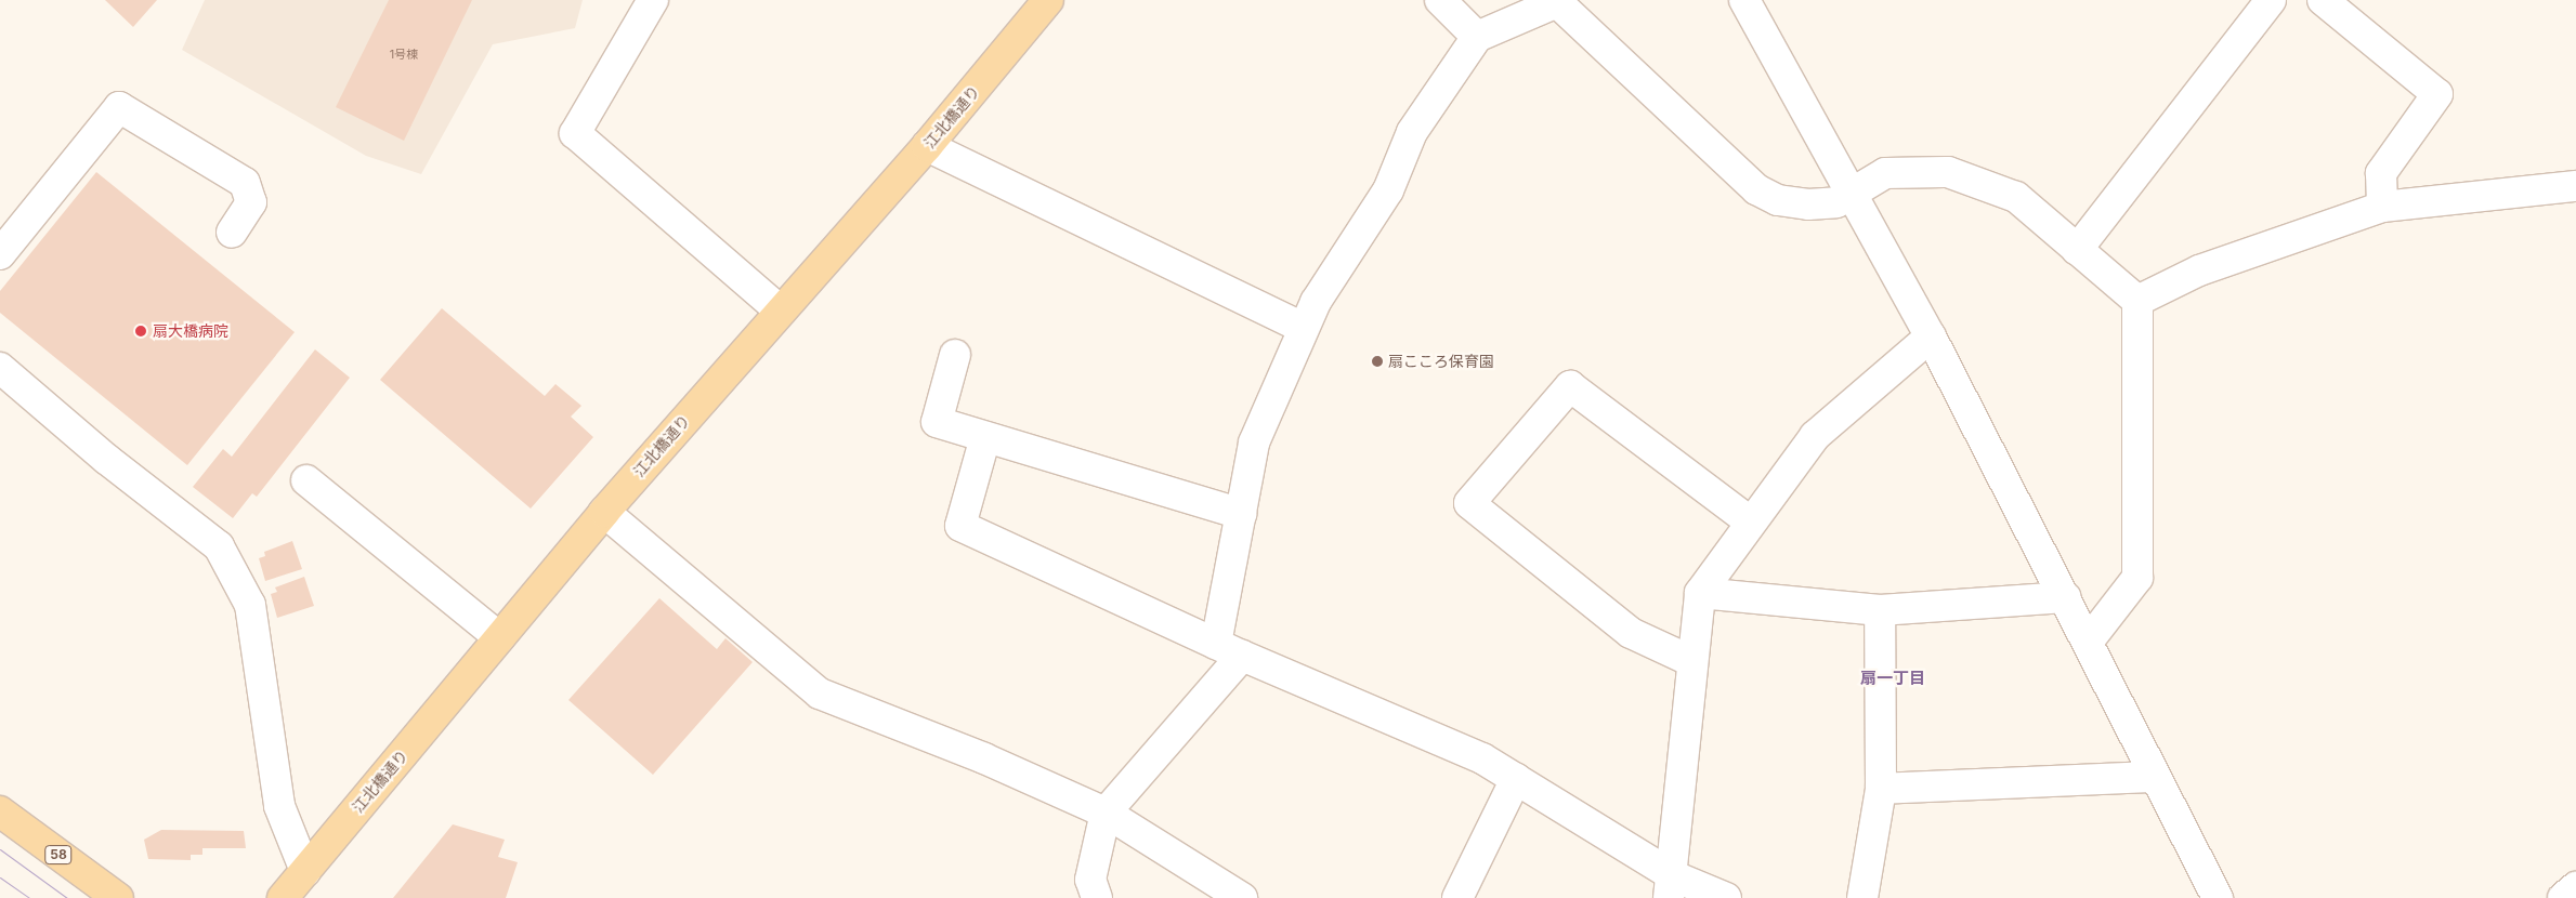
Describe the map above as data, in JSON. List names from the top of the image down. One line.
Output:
{"streets":{"main road":["江北橋通り","58"]},"districts":["扇一丁目"],"places":["扇大橋病院","扇こころ保育園"],"house_numbers":["1号棟"]}
